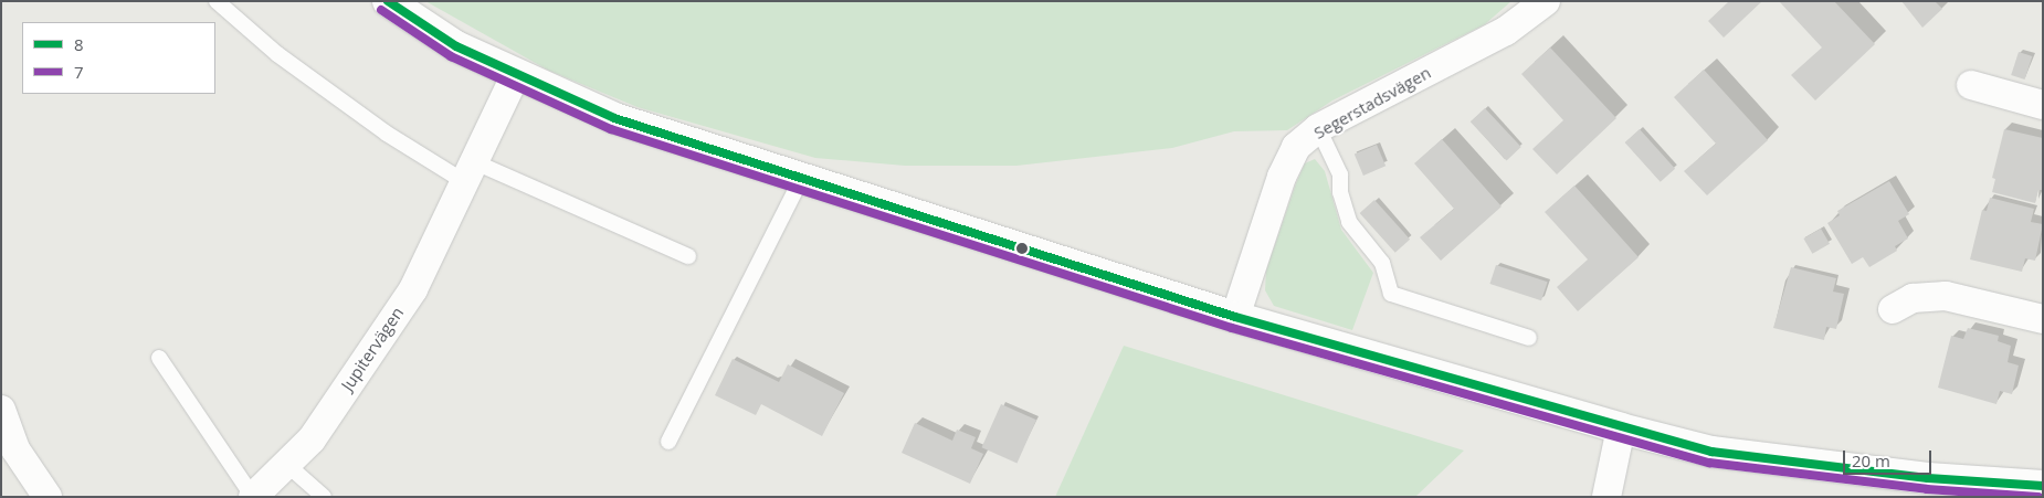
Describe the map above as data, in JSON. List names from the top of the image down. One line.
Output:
{"streets":{"street":["Segerstadsvägen","Jupitervägen"]},"lines":["transit line 8","transit line 7"],"legend":["8","7"],"scale_bar":"20 m"}
